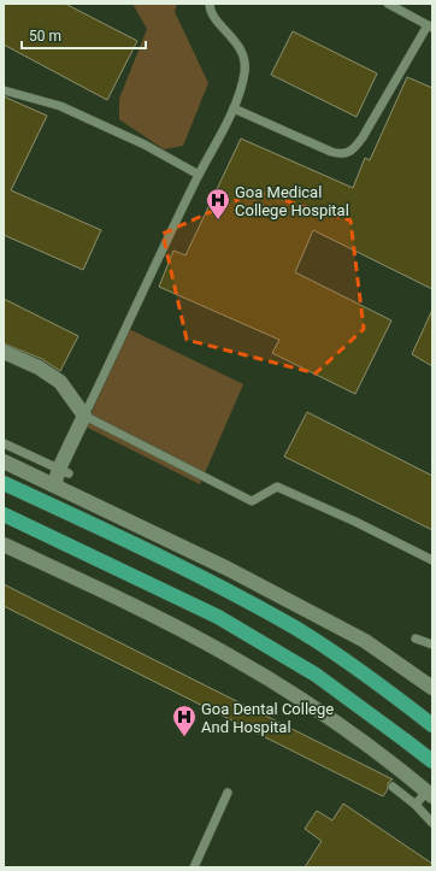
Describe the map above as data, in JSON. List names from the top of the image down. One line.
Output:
{"places":{"hospital":["Goa Medical College Hospital","Goa Dental College And Hospital"]},"scale_bar":"50 m"}
